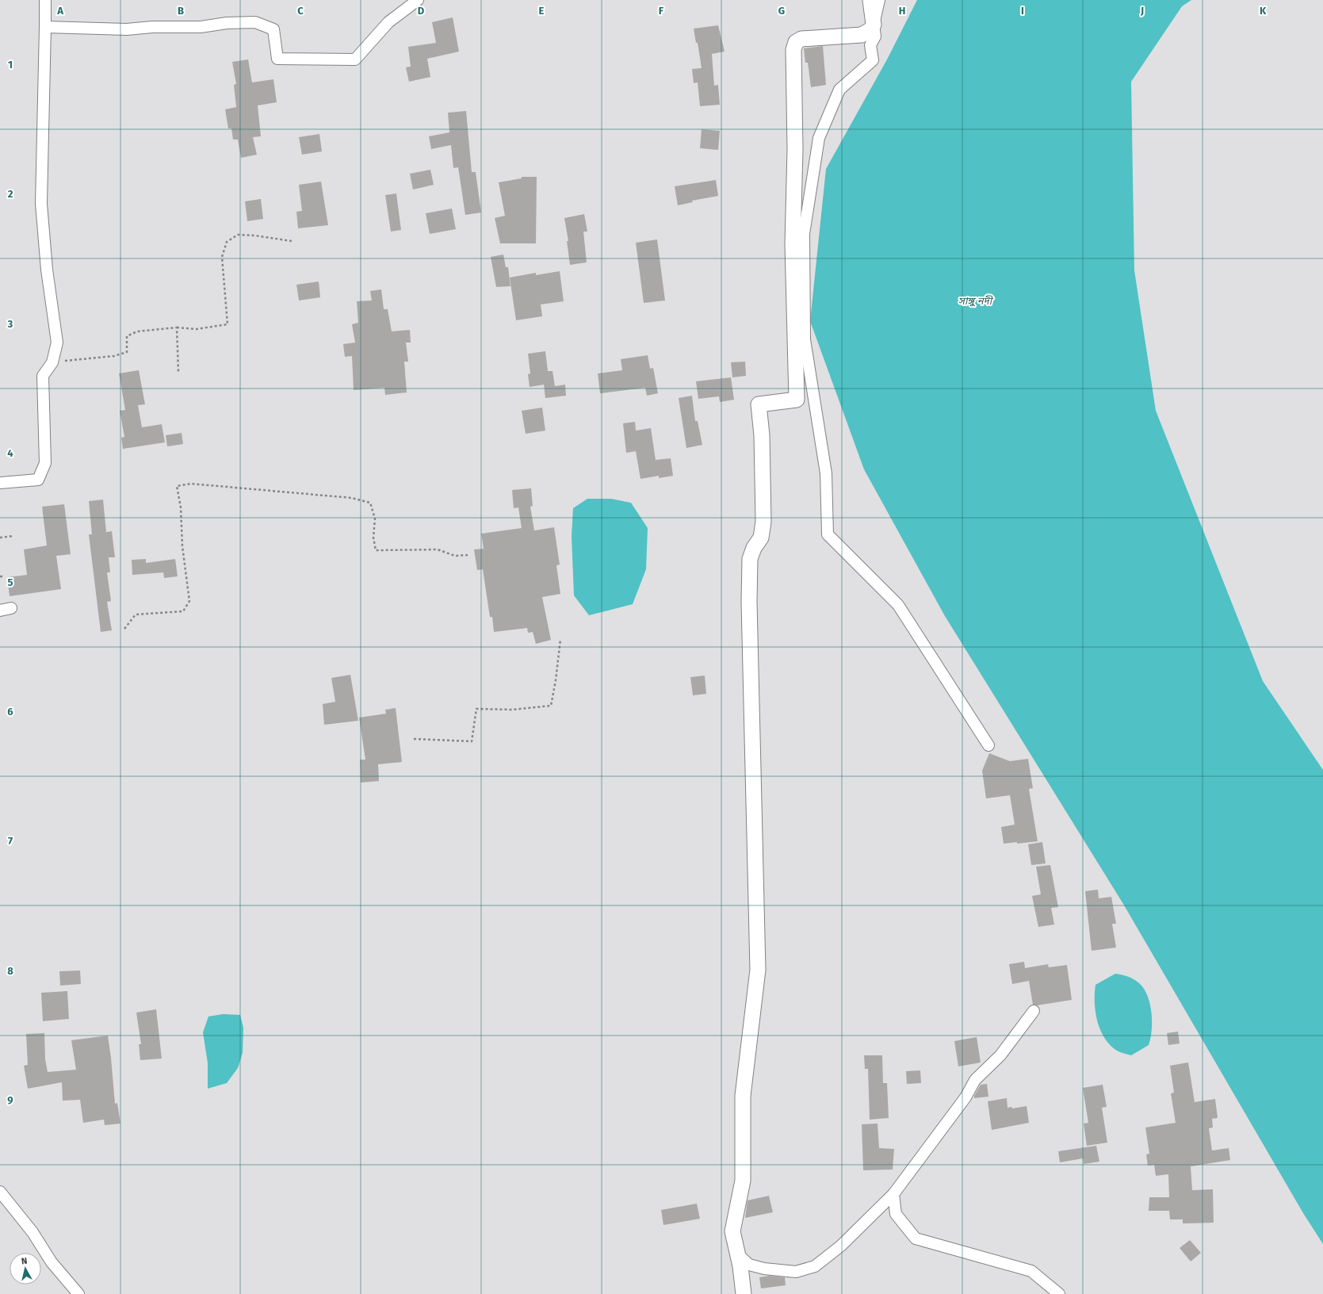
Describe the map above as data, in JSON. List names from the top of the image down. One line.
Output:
{"water":["সাঙ্গু নদী"],"north":"top","grid":{"columns":["A","B","C","D","E","F","G","H","I","J","K"],"rows":["1","2","3","4","5","6","7","8","9"]}}
